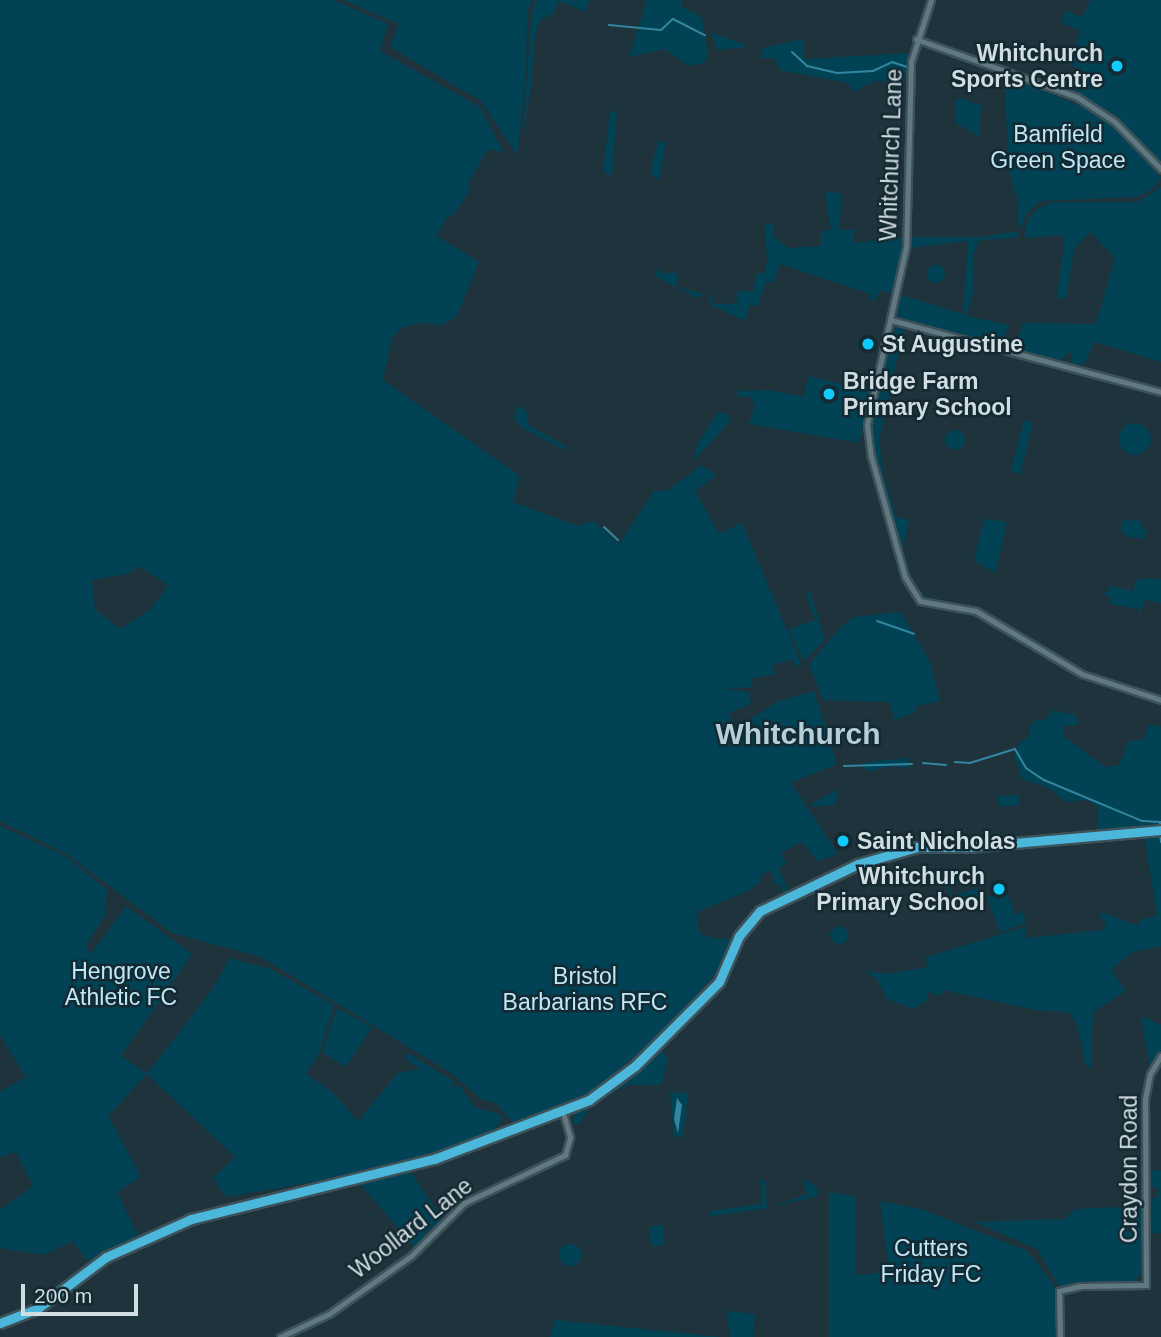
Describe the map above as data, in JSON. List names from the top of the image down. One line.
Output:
{"streets":{"street":["Whitchurch Lane","Craydon Road","Woollard Lane"]},"districts":["Whitchurch"],"parks":["Bamfield Green Space","Hengrove Athletic FC","Bristol Barbarians RFC","Cutters Friday FC"],"places":["Whitchurch Sports Centre","St Augustine","Bridge Farm Primary School","Saint Nicholas","Whitchurch Primary School"],"scale_bar":"200 m"}
